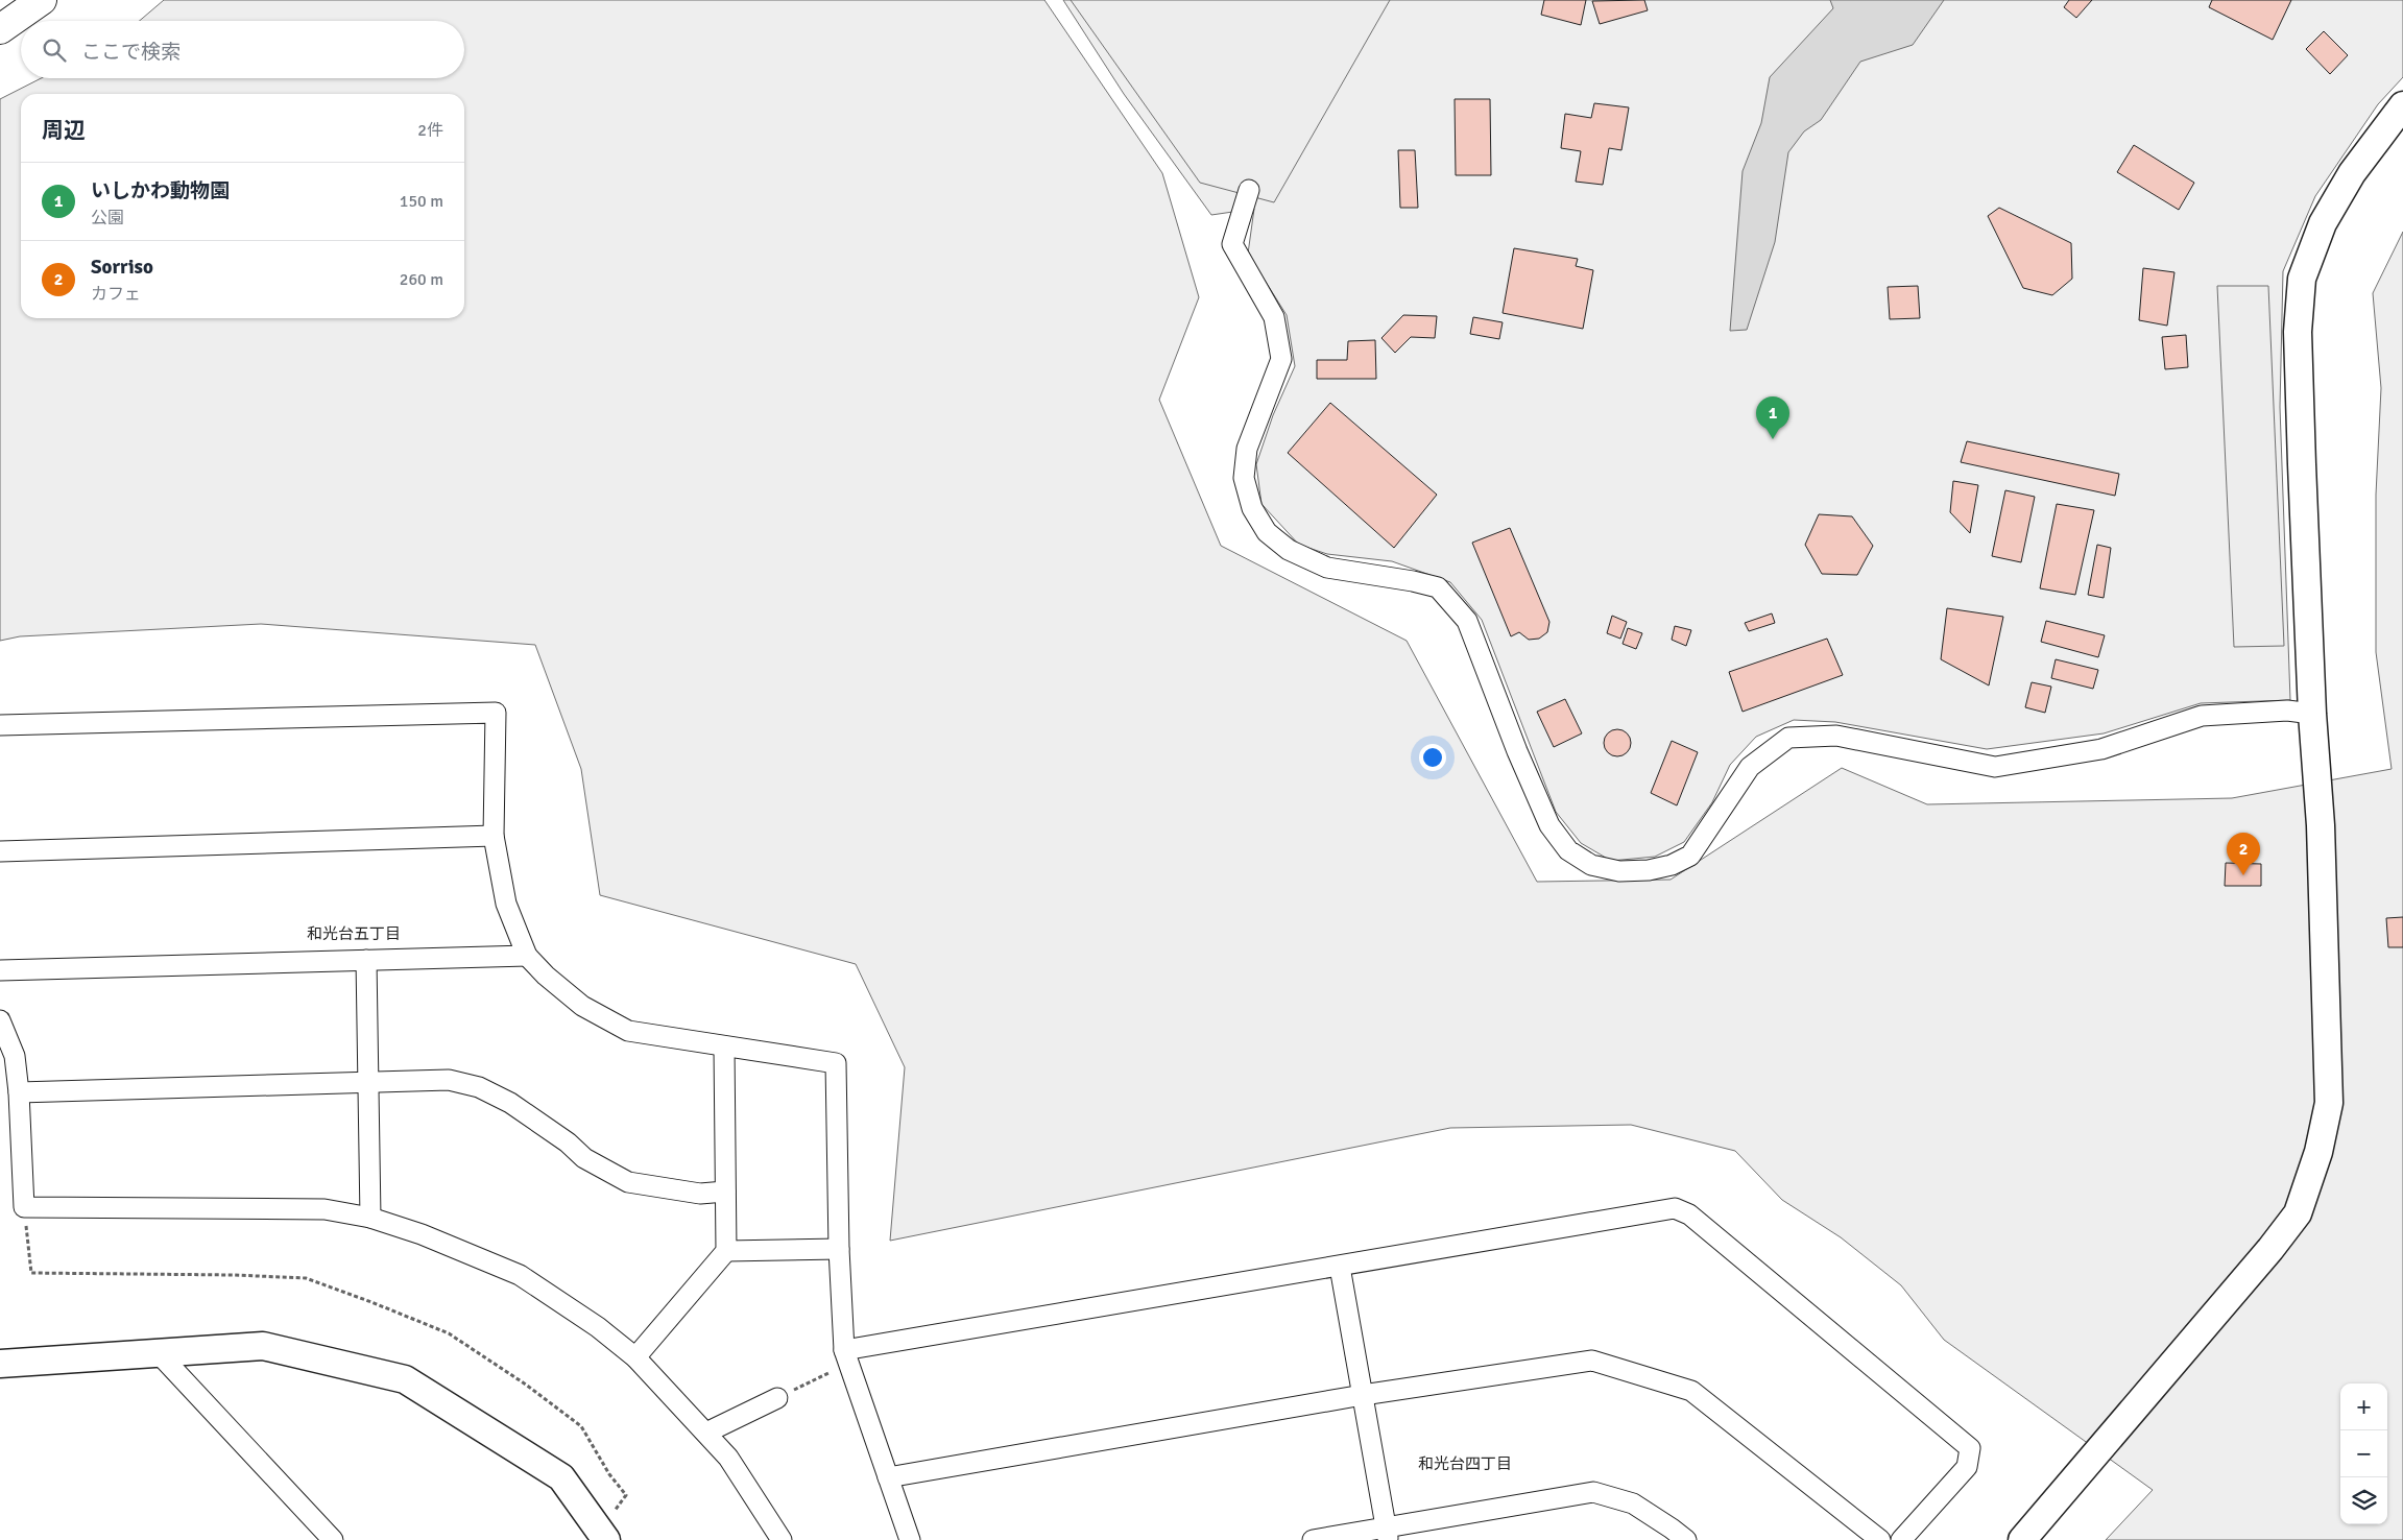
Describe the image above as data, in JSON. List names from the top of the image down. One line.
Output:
{"districts":["和光台五丁目","和光台四丁目"],"page":{"search":"ここで検索","heading":["周辺","2件"],"list":[{"mark":"1","name":"いしかわ動物園","note":"公園","value":"150 m"},{"mark":"2","name":"Sorriso","note":"カフェ","value":"260 m"}],"pins":["1","2"],"map_buttons":["+","−"]}}
